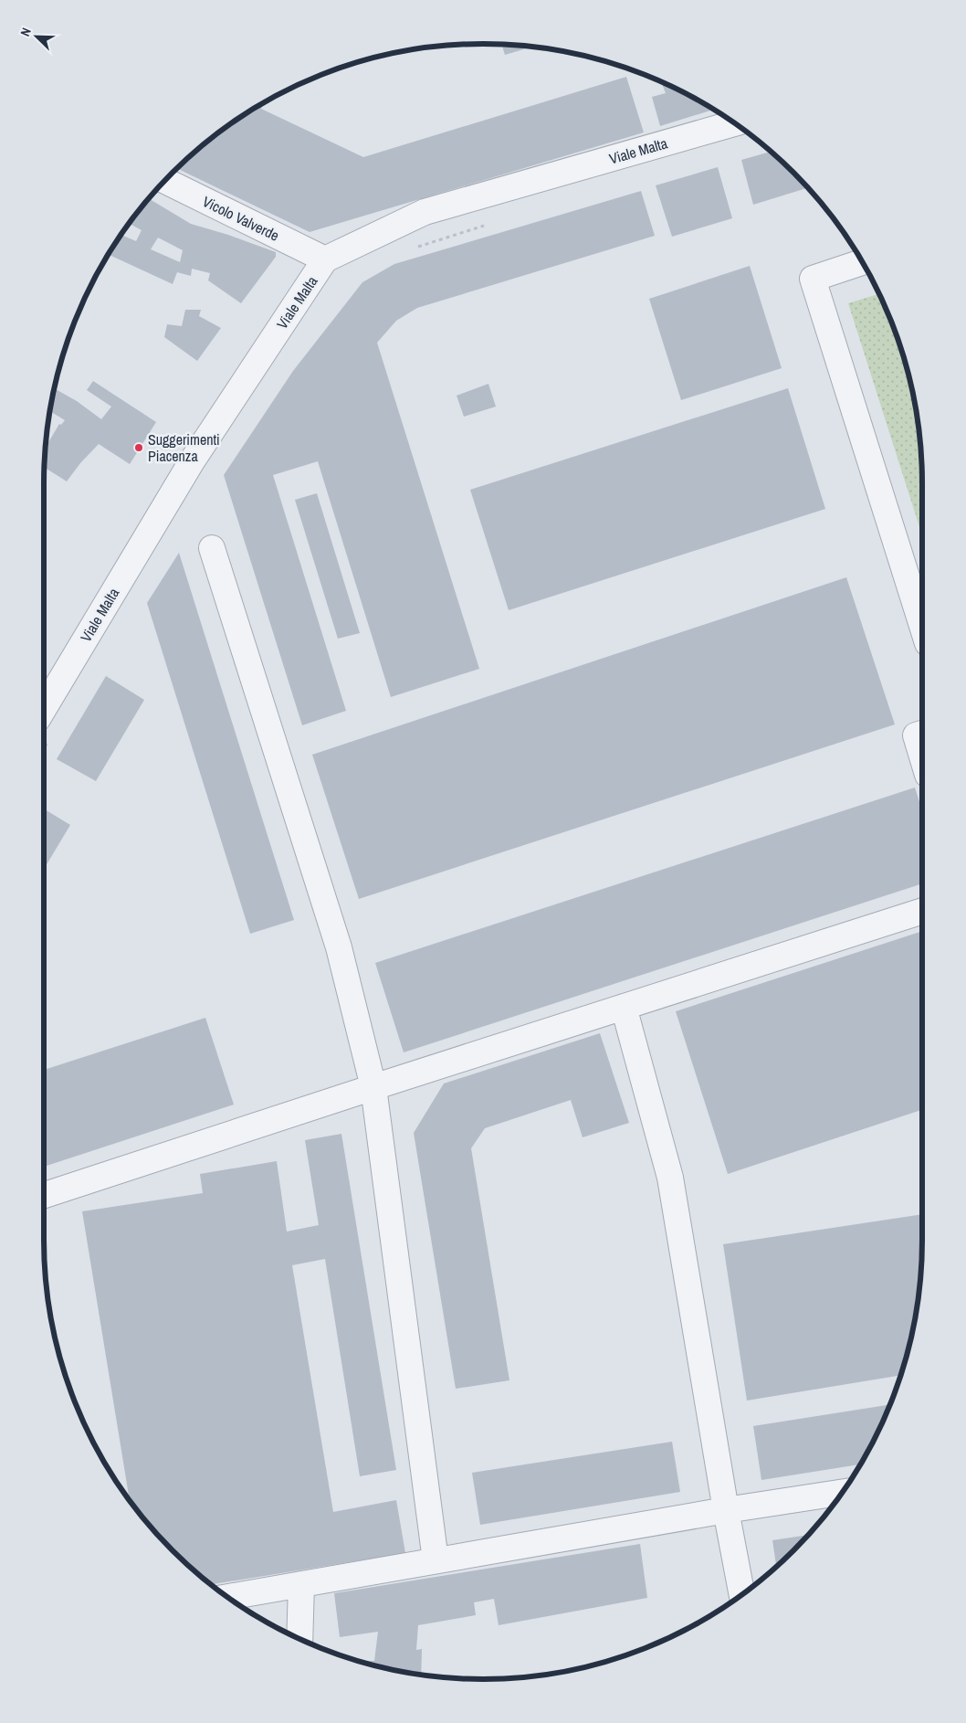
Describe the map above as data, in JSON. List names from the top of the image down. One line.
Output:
{"streets":{"street":["Viale Malta","Vicolo Valverde"]},"crossings":[["Viale Malta","Vicolo Valverde"]],"places":["Suggerimenti Piacenza"],"north":"top left"}
